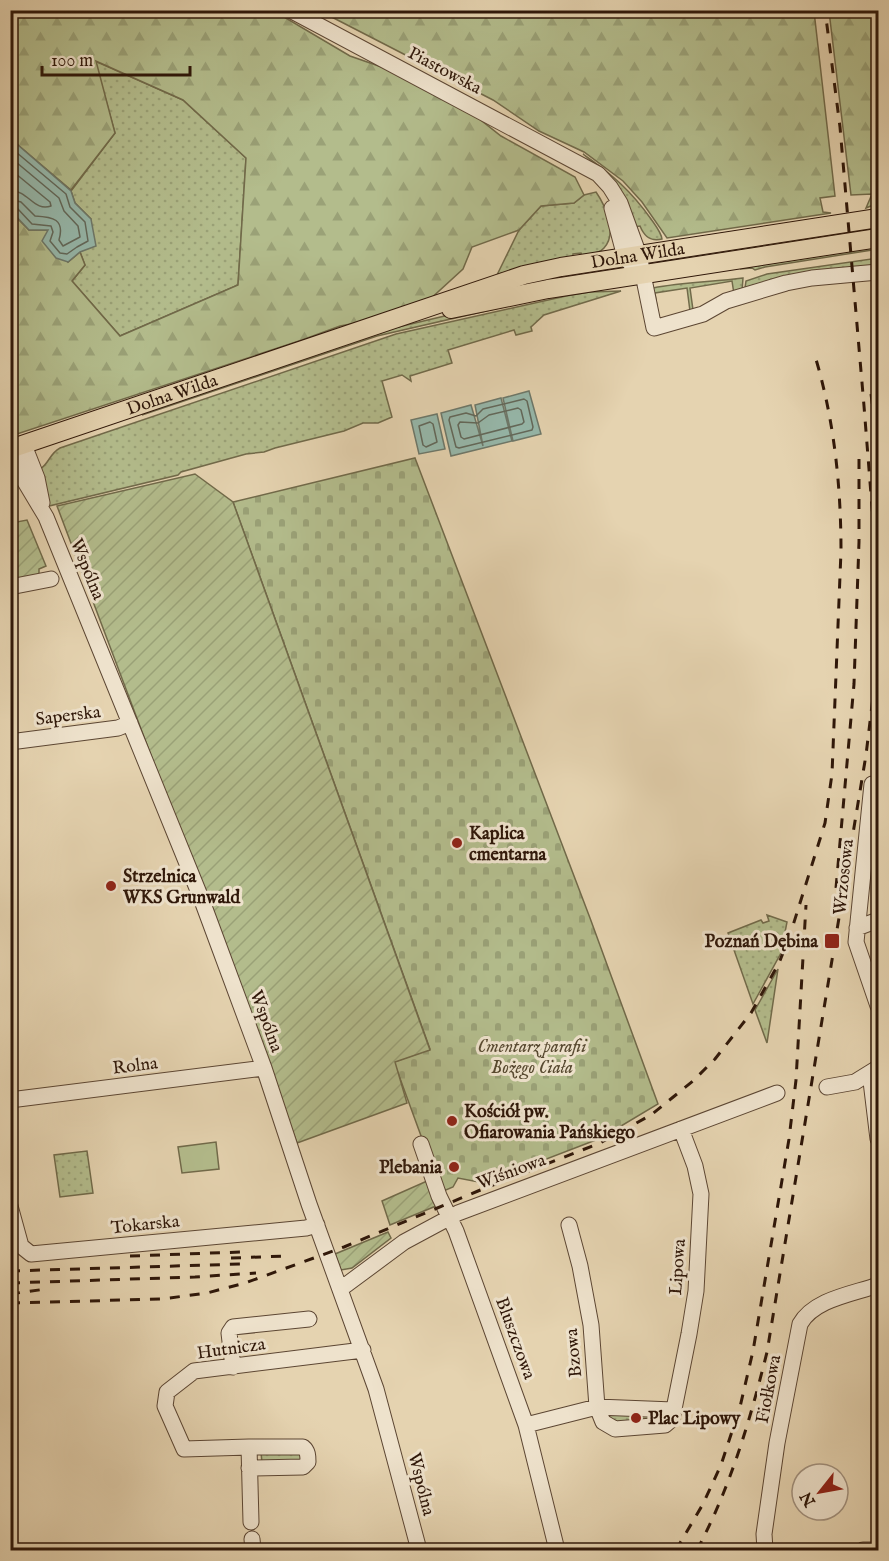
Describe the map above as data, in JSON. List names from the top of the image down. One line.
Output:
{"streets":{"main road":["Dolna Wilda"],"street":["Piastowska","Wspólna","Saperska","Wrzosowa","Rolna","Wiśniowa","Tokarska","Lipowa","Bluszczowa","Hutnicza","Bzowa","Fiołkowa"]},"crossings":[["Piastowska","Dolna Wilda"],["Dolna Wilda","Wspólna"],["Wspólna","Saperska"],["Wspólna","Rolna"],["Wspólna","Wiśniowa"],["Wspólna","Tokarska"],["Wspólna","Hutnicza"],["Wiśniowa","Lipowa"],["Wiśniowa","Bluszczowa"],["Lipowa","Bzowa"]],"parks":["Cmentarz parafii Bożego Ciała"],"places":{"other":["Kaplica cmentarna","Strzelnica WKS Grunwald","Kościół pw. Ofiarowania Pańskiego","Plebania","Plac Lipowy"],"transit":["Poznań Dębina"]},"scale_bar":"100 m","north":"bottom left"}
